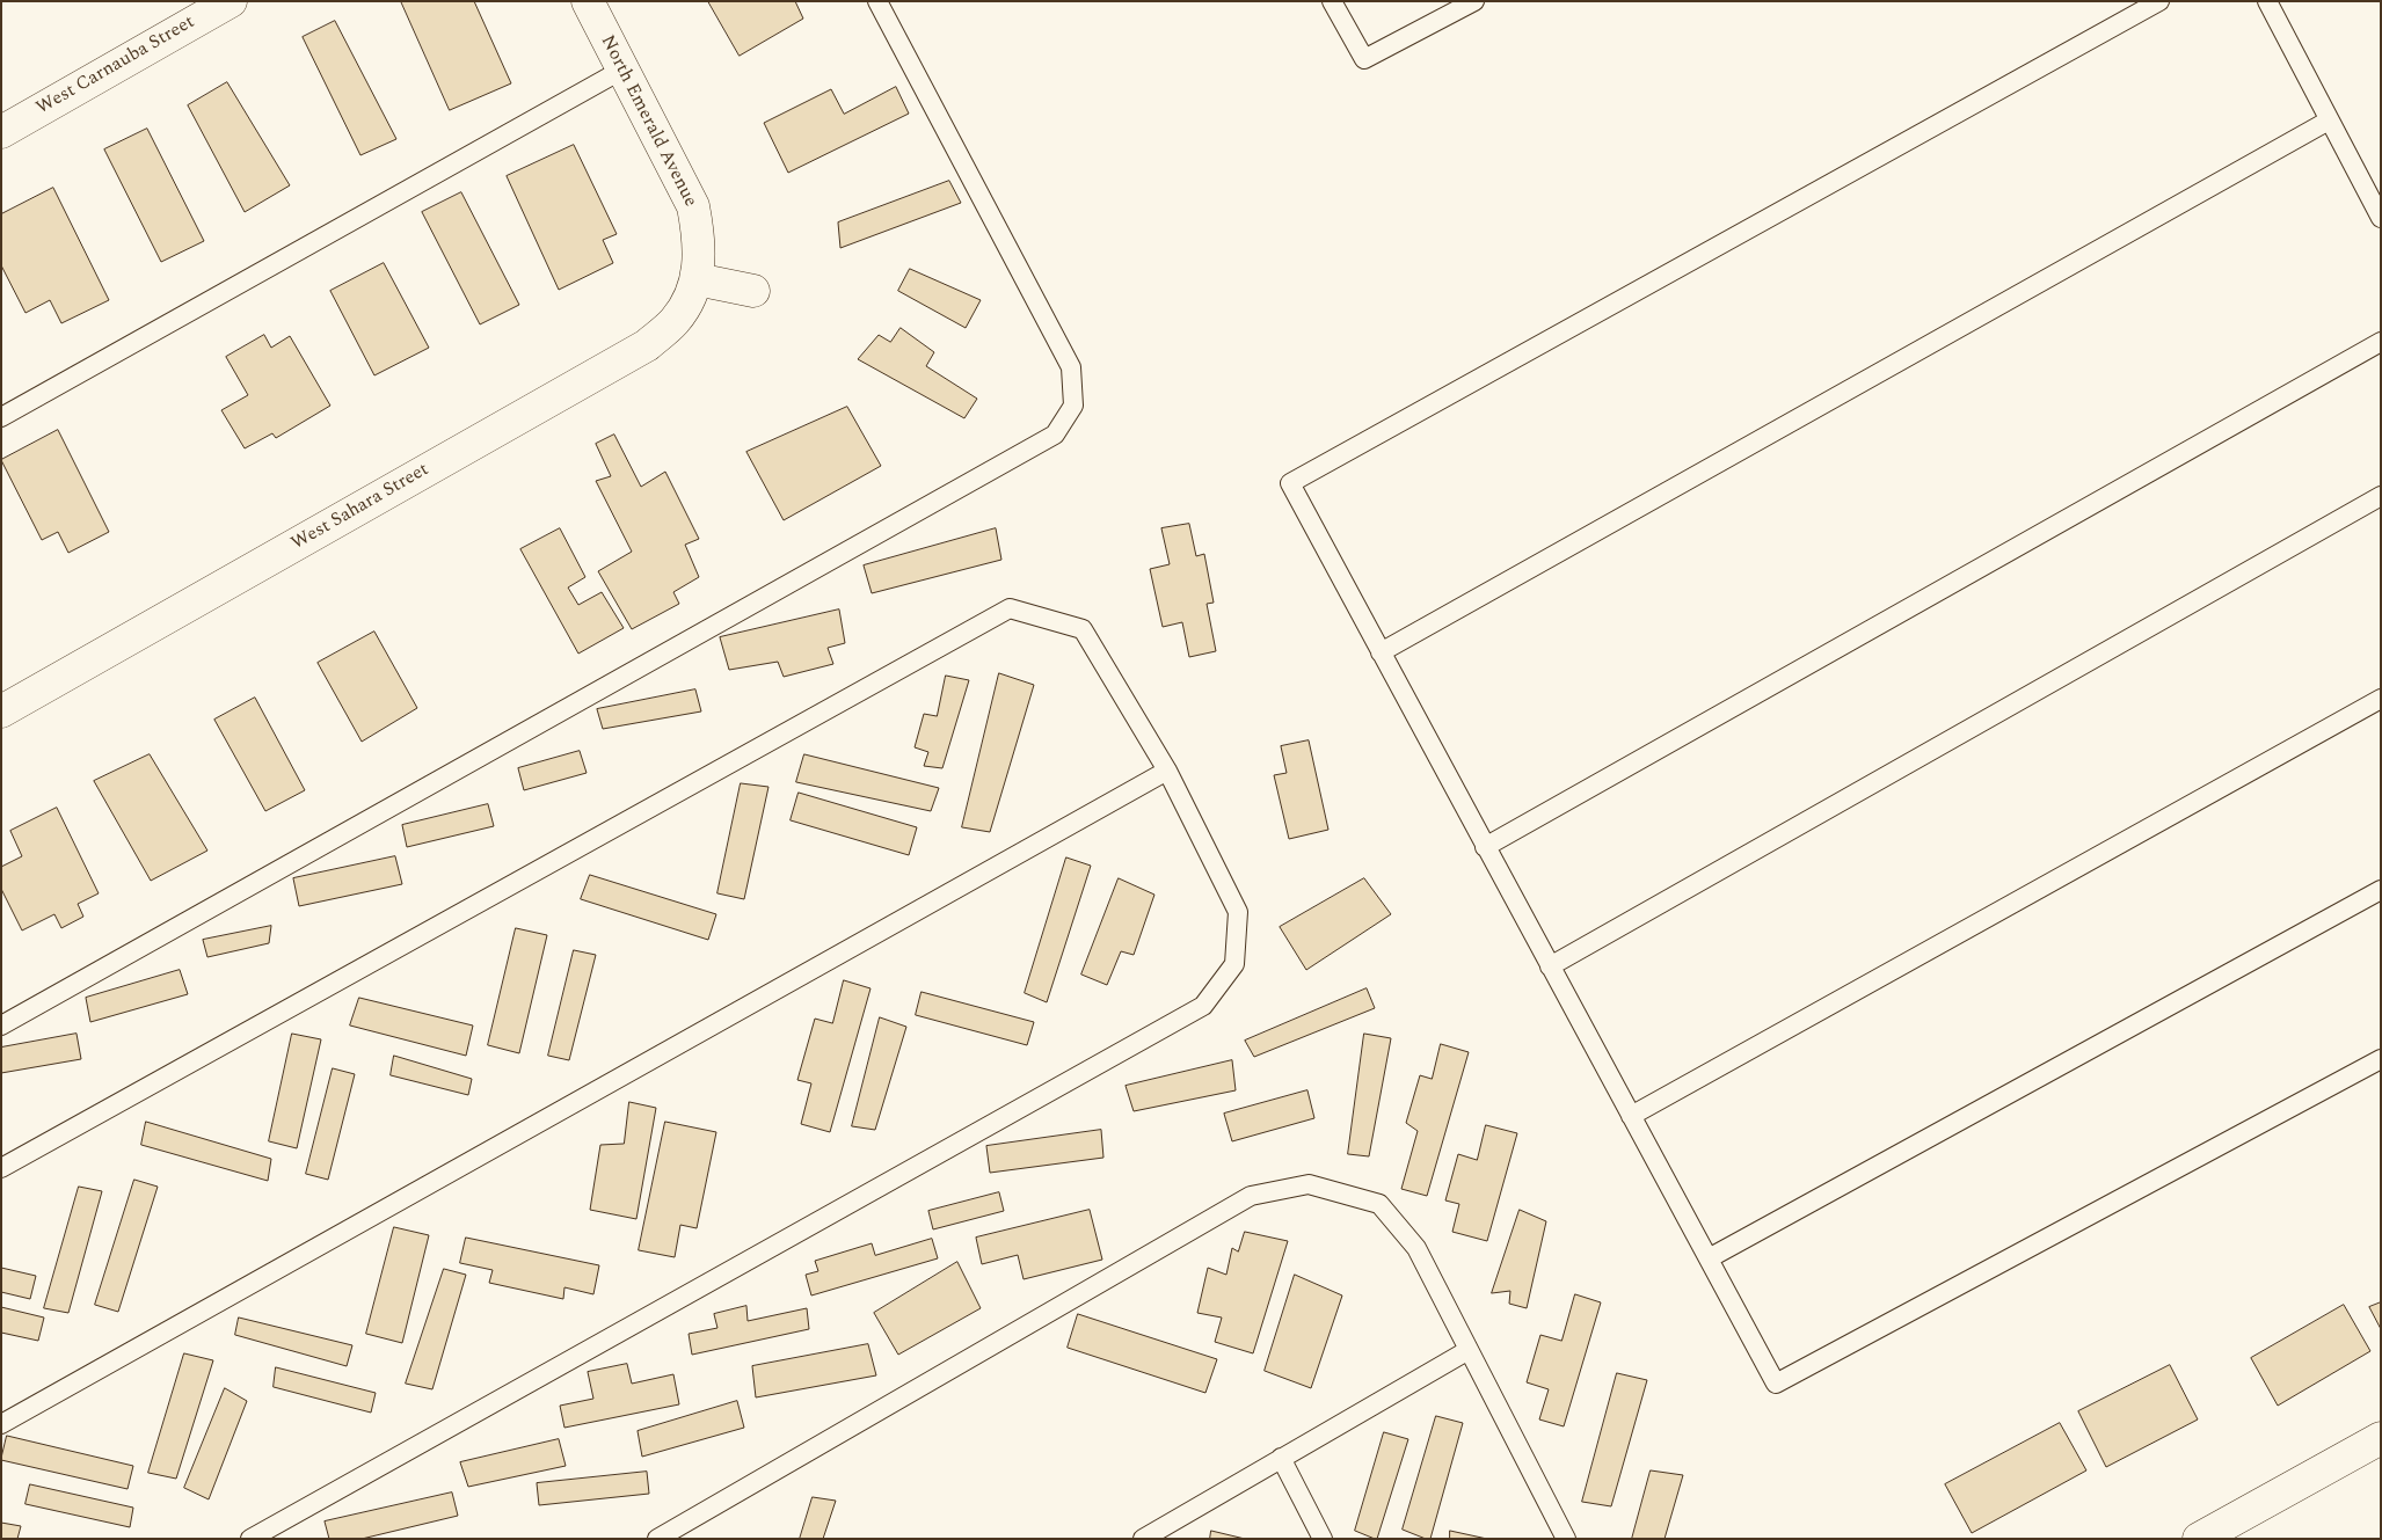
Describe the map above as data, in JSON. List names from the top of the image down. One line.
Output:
{"streets":{"street":["West Carnauba Street","North Emerald Avenue","West Sahara Street"]},"crossings":[["North Emerald Avenue","West Sahara Street"]]}
